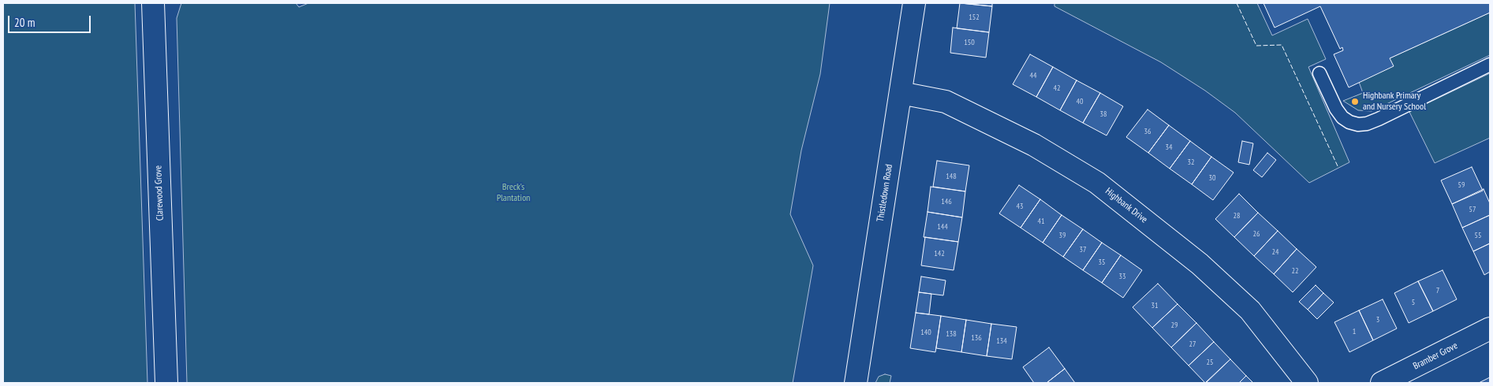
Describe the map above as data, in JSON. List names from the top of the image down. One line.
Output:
{"streets":{"street":["Clarewood Grove","Thistledown Road","Highbank Drive","Bramber Grove"]},"crossings":[["Thistledown Road","Highbank Drive"]],"parks":["Breck's Plantation"],"places":["Highbank Primary and Nursery School"],"house_numbers":["152","150","44","42","40","38","36","34","32","148","30","59","146","43","57","28","41","144","26","39","55","37","24","142","35","22","33","7","5","31","3","29","1","140","138","136","134","27","25"],"scale_bar":"20 m"}
